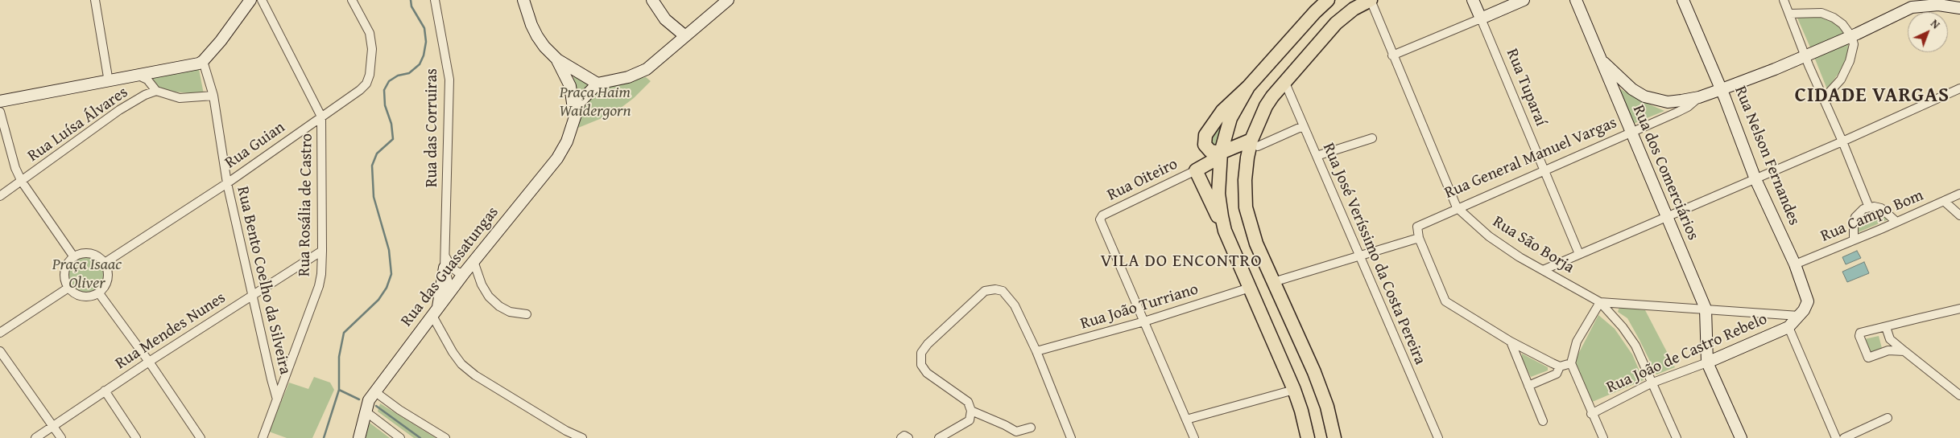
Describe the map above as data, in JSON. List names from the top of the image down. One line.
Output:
{"streets":{"street":["Rua Tuparaí","Rua Luísa Álvares","Rua das Corruiras","Rua Guian","Rua Nelson Fernandes","Rua General Manuel Vargas","Rua dos Comerciários","Rua Oiteiro","Rua Rosália de Castro","Rua Campo Bom","Rua São Borja","Rua José Veríssimo da Costa Pereira","Rua das Guassatungas","Rua Bento Coelho da Silveira","Rua João Turriano","Rua Mendes Nunes","Rua João de Castro Rebelo"]},"crossings":[["Rua Tuparaí","Rua General Manuel Vargas"],["Rua das Corruiras","Rua das Guassatungas"],["Rua Guian","Rua Rosália de Castro"],["Rua Guian","Rua Bento Coelho da Silveira"],["Rua Nelson Fernandes","Rua Campo Bom"],["Rua Nelson Fernandes","Rua São Borja"],["Rua Nelson Fernandes","Rua João de Castro Rebelo"],["Rua General Manuel Vargas","Rua dos Comerciários"],["Rua General Manuel Vargas","Rua São Borja"],["Rua dos Comerciários","Rua São Borja"],["Rua dos Comerciários","Rua João de Castro Rebelo"],["Rua Oiteiro","Rua João Turriano"],["Rua Rosália de Castro","Rua Bento Coelho da Silveira"],["Rua Rosália de Castro","Rua Mendes Nunes"],["Rua São Borja","Rua João de Castro Rebelo"],["Rua Bento Coelho da Silveira","Rua Mendes Nunes"]],"districts":["CIDADE VARGAS","VILA DO ENCONTRO"],"parks":["Praça Haim Waidergorn","Praça Isaac Oliver"],"north":"top right"}
